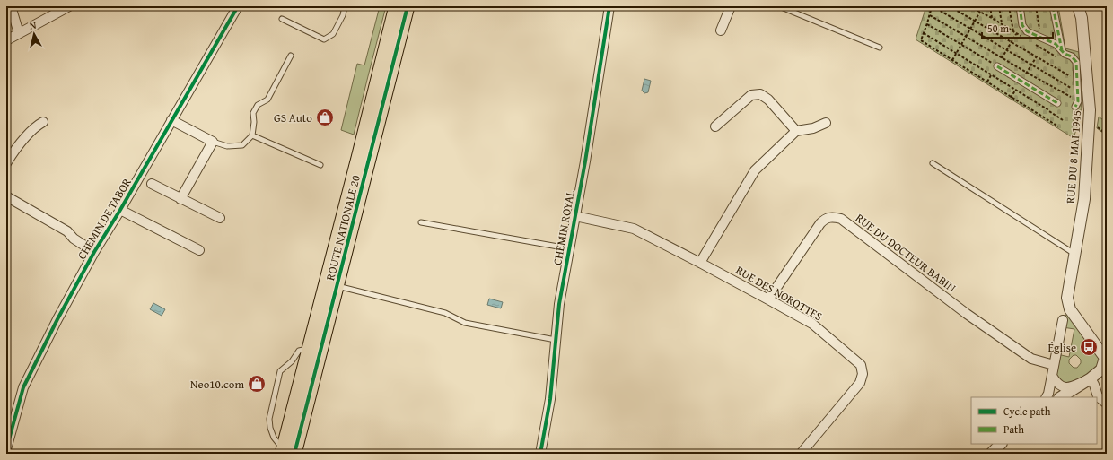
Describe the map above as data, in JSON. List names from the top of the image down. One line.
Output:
{"streets":{"main road":["ROUTE NATIONALE 20"],"street":["RUE DU 8 MAI 1945","CHEMIN DE TABOR","CHEMIN ROYAL","RUE DU DOCTEUR BABIN","RUE DES NOROTTES"]},"crossings":[["CHEMIN ROYAL","RUE DES NOROTTES"],["RUE DU DOCTEUR BABIN","RUE DES NOROTTES"]],"places":{"shop":["GS Auto","Neo10.com"],"bus stop":["Église"]},"legend":["Cycle path","Path"],"scale_bar":"50 m","north":"top"}
